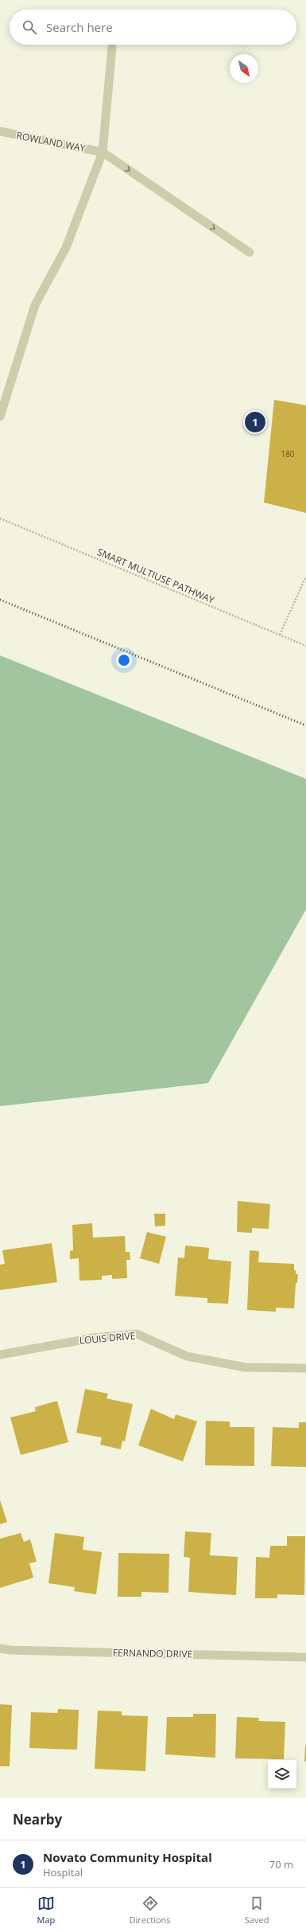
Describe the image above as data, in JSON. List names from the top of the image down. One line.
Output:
{"streets":{"street":["ROWLAND WAY","LOUIS DRIVE","FERNANDO DRIVE"],"path":["SMART MULTIUSE PATHWAY"]},"house_numbers":["180"],"north":"bottom right","page":{"search":"Search here","pins":"1","heading":"Nearby","list":[{"mark":"1","name":"Novato Community Hospital","note":"Hospital","value":"70 m"}],"nav":["Map","Directions","Saved"]}}
